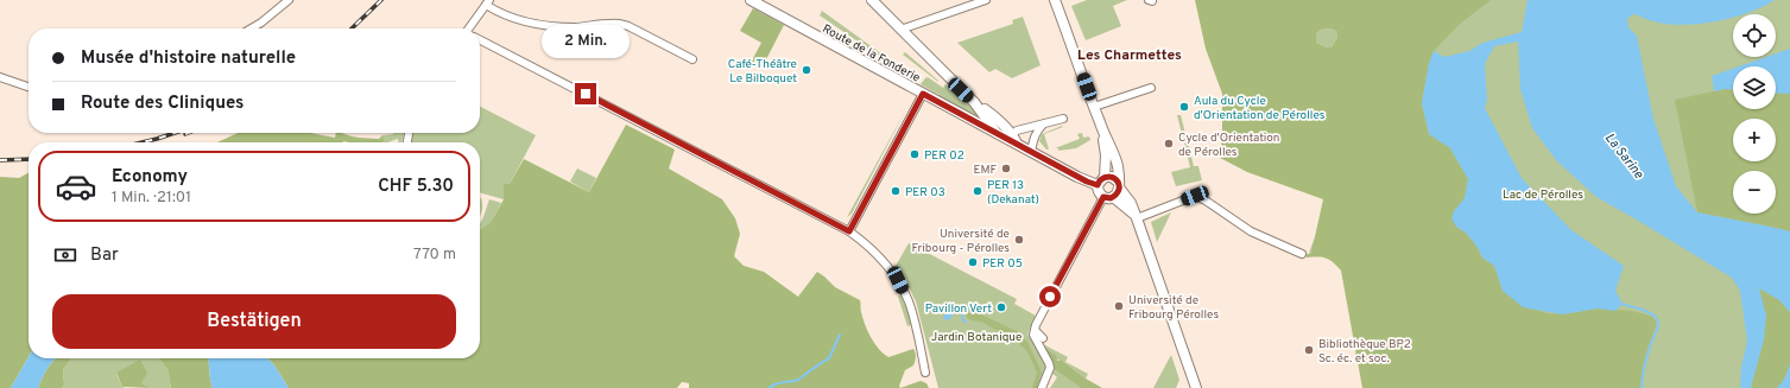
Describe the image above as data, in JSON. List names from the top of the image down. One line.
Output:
{"streets":{"main road":["Route de la Fonderie"]},"districts":["Les Charmettes"],"water":["La Sarine"],"parks":["Lac de Pérolles","Jardin Botanique"],"places":["Café-Théâtre Le Bilboquet","Aula du Cycle d'Orientation de Pérolles","Cycle d'Orientation de Pérolles","PER 02","EMF","PER 03","PER 13 (Dekanat)","Université de Fribourg - Pérolles","PER 05","Université de Fribourg Pérolles","Pavillon Vert","Bibliothèque BP2 Sc. éc. et soc."],"page":{"map_buttons":["+","−"],"bubble":"2 Min.","banner":["Musée d'histoire naturelle","Route des Cliniques"],"list":[{"name":"Economy","note":"1 Min. · 21:01","value":"CHF 5.30"}],"pay":["Bar","770 m"],"buttons":"Bestätigen"}}
